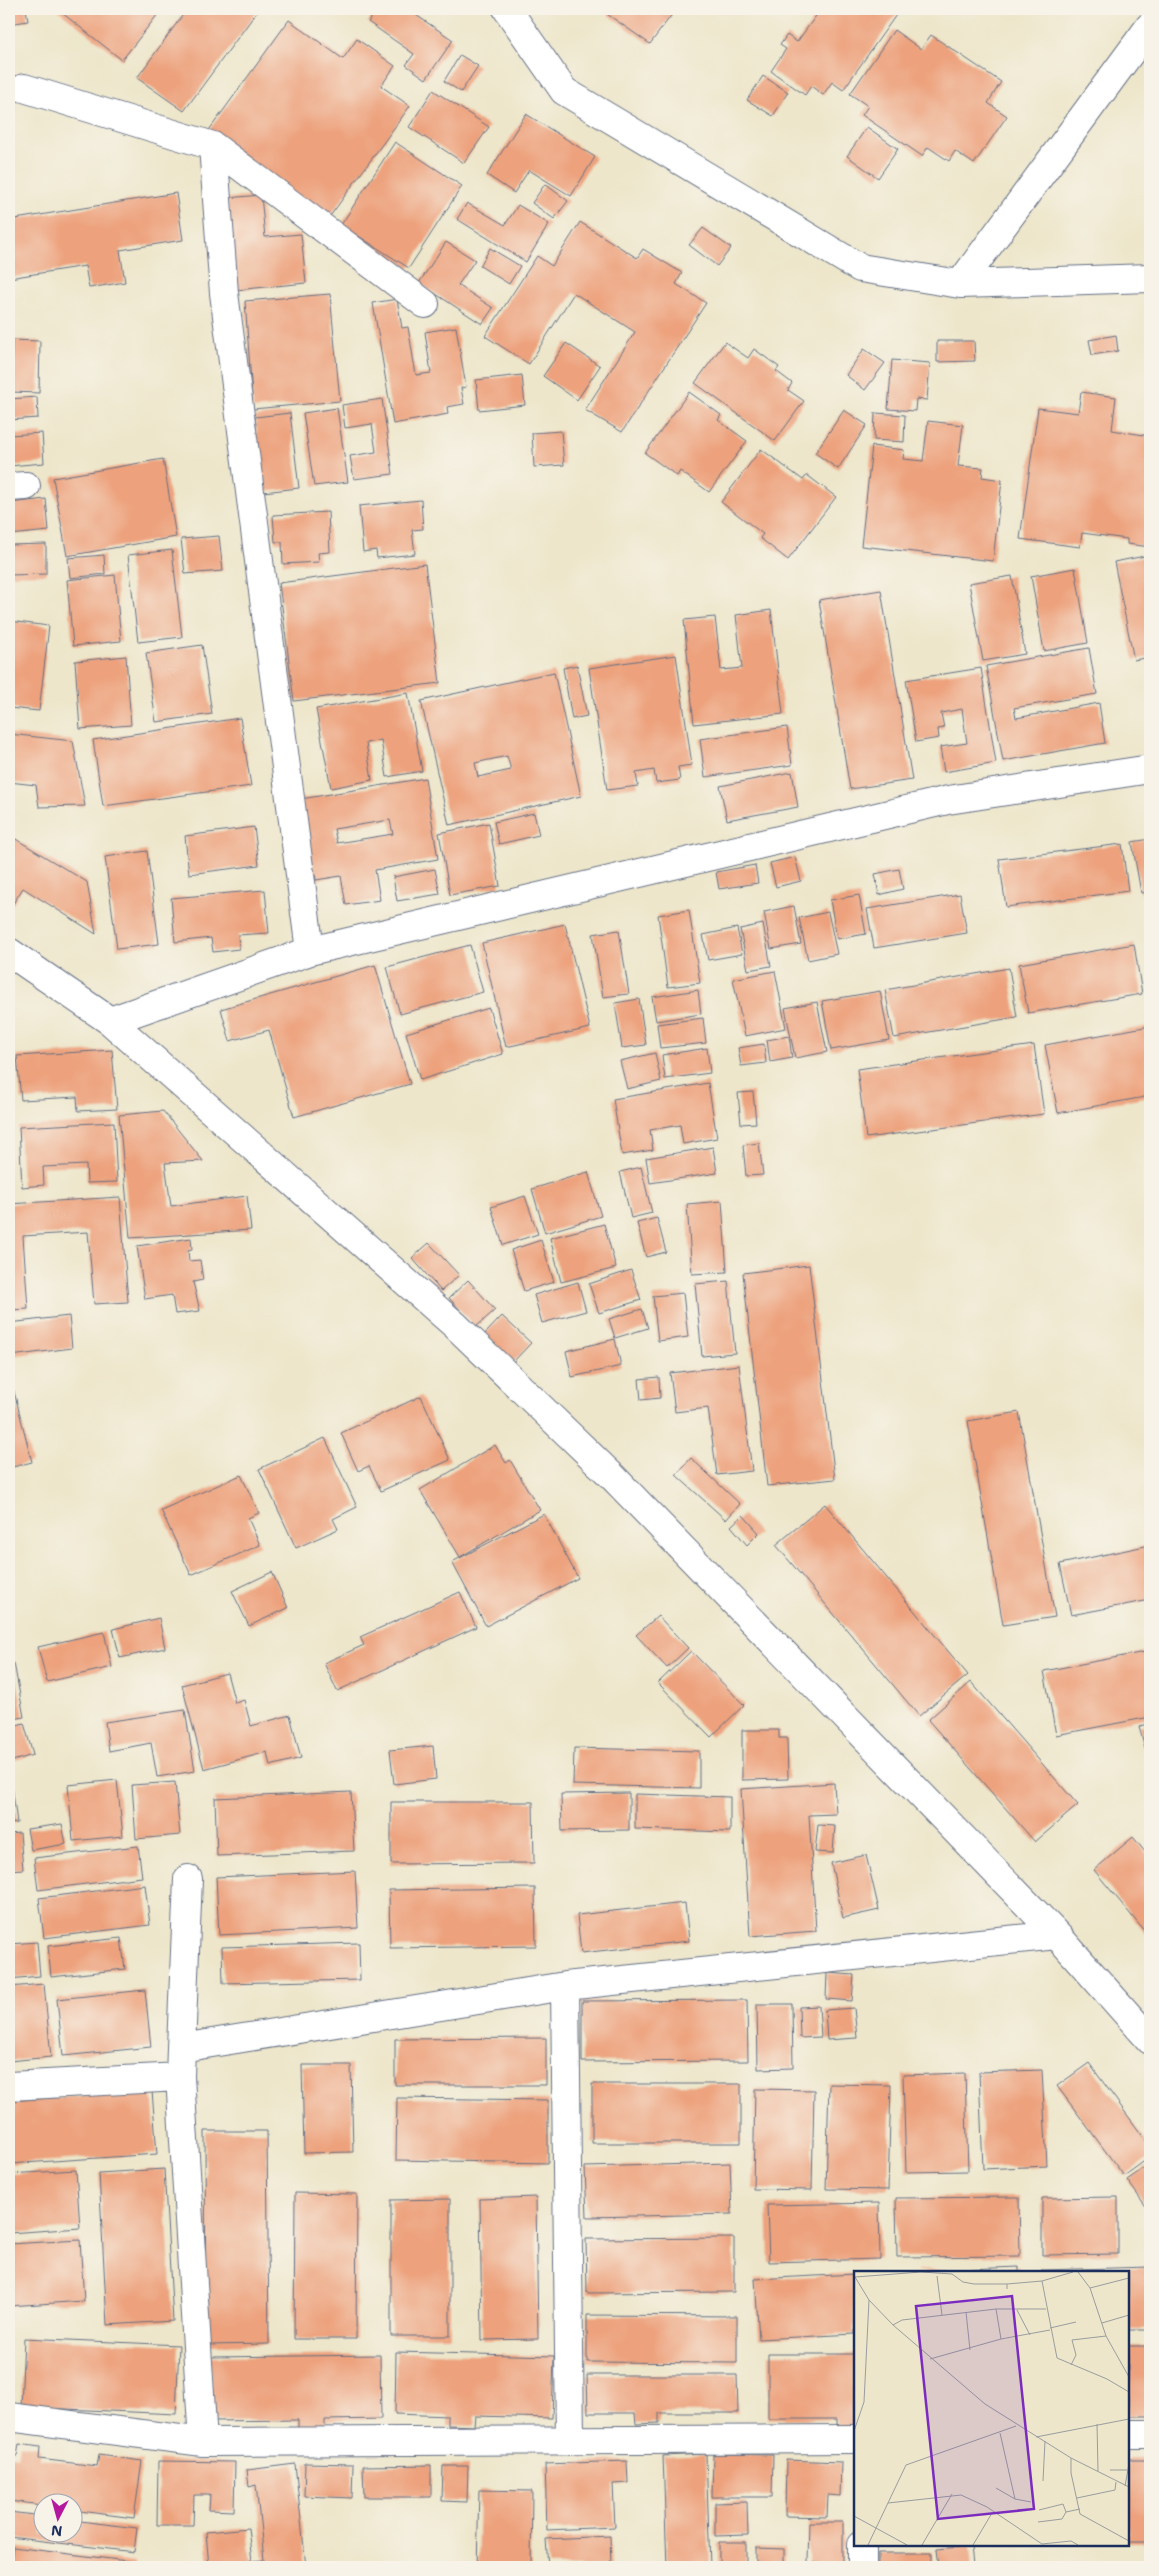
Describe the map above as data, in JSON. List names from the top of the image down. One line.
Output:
{"north":"bottom"}
